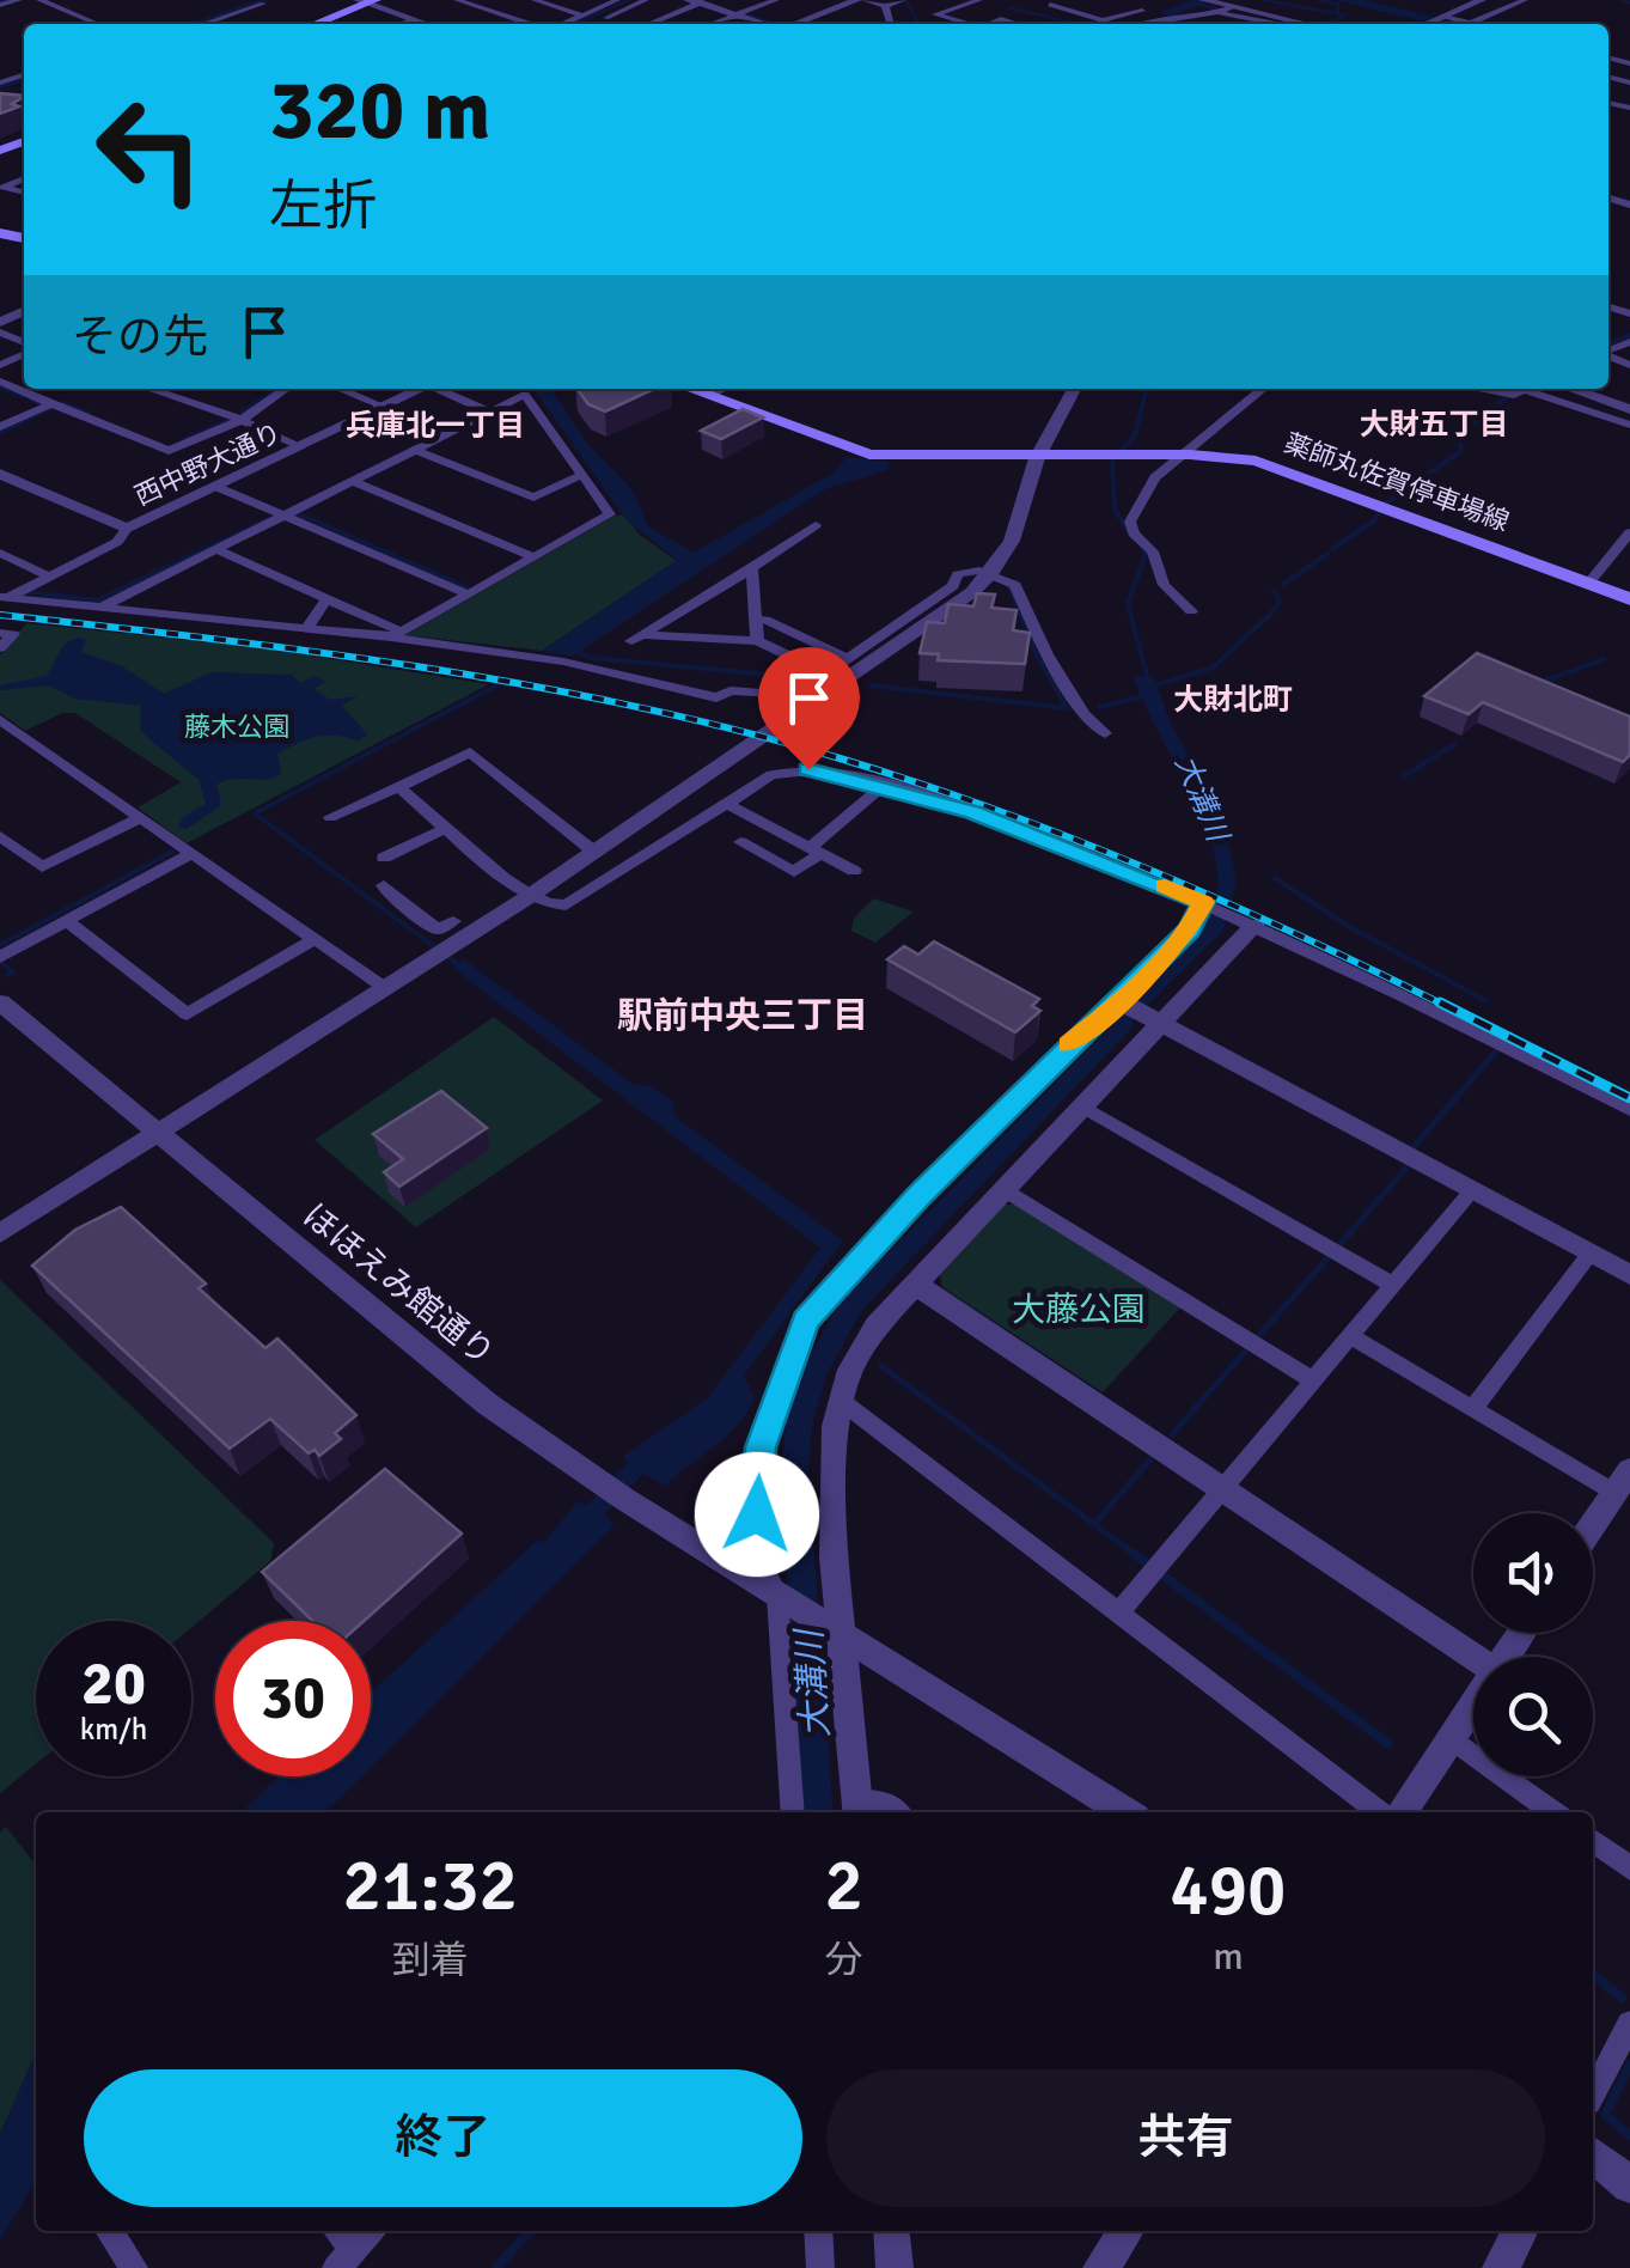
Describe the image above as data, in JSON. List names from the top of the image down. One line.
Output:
{"streets":{"main road":["薬師丸佐賀停車場線"],"street":["西中野大通り","ほほえみ館通り"]},"districts":["大財五丁目","兵庫北一丁目","大財北町","駅前中央三丁目"],"water":["大溝川"],"parks":["藤木公園","大藤公園"],"page":{"turn":["320 m","左折"],"then":"その先","speed":"20 km/h","limit":"30","eta":["21:32","到着","2","分","490","m"],"buttons":["終了","共有"]}}
